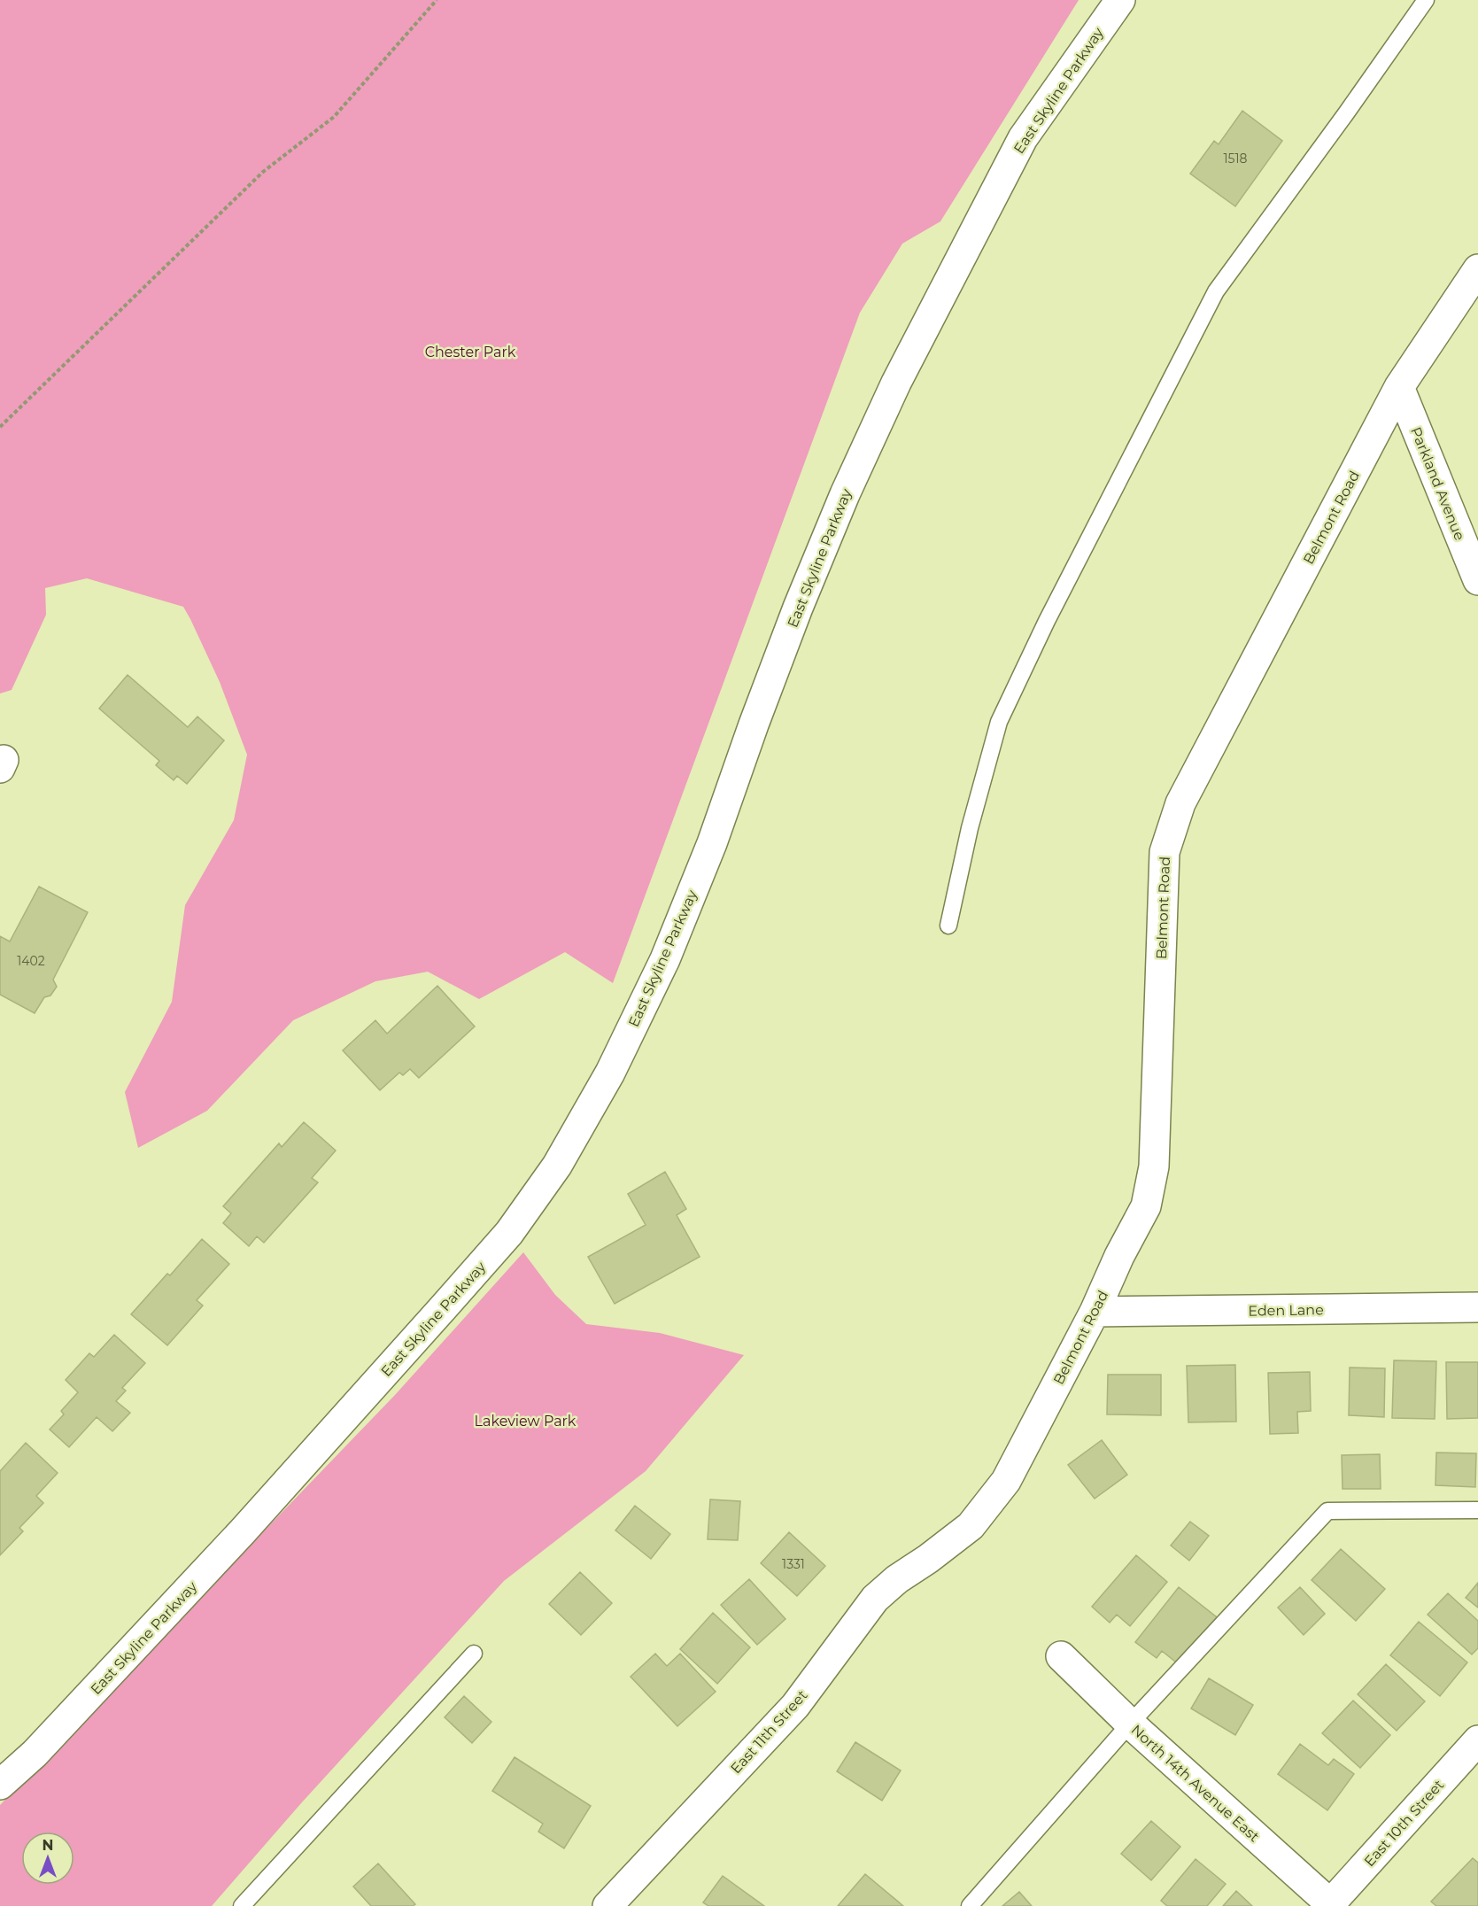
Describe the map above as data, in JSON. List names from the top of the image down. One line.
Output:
{"streets":{"street":["East Skyline Parkway","Parkland Avenue","Belmont Road","Eden Lane","East 11th Street","North 14th Avenue East","East 10th Street"]},"crossings":[["Parkland Avenue","Belmont Road"],["Belmont Road","Eden Lane"],["Belmont Road","East 11th Street"],["North 14th Avenue East","East 10th Street"]],"parks":["Chester Park","Lakeview Park"],"house_numbers":["1518","1402","1331"],"north":"top"}
